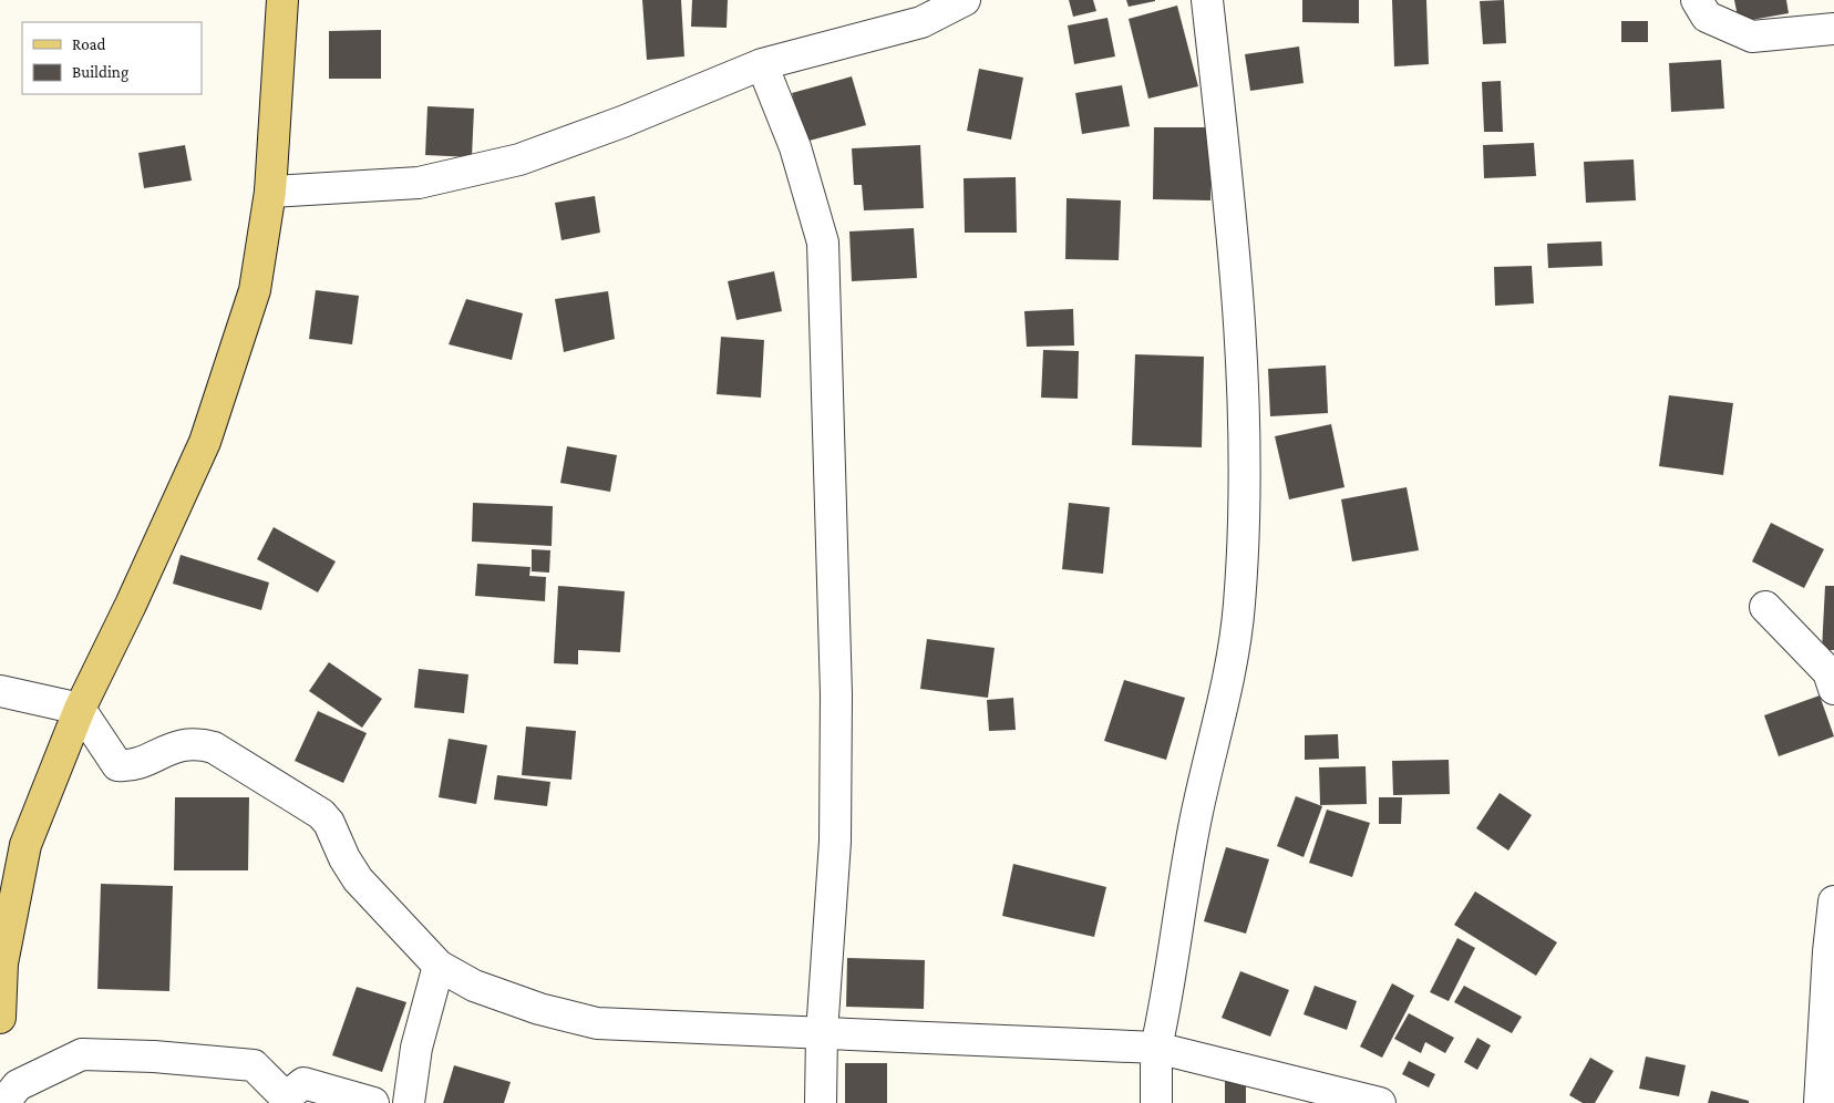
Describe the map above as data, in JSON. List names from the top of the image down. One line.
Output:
{"legend":["Road","Building"]}
